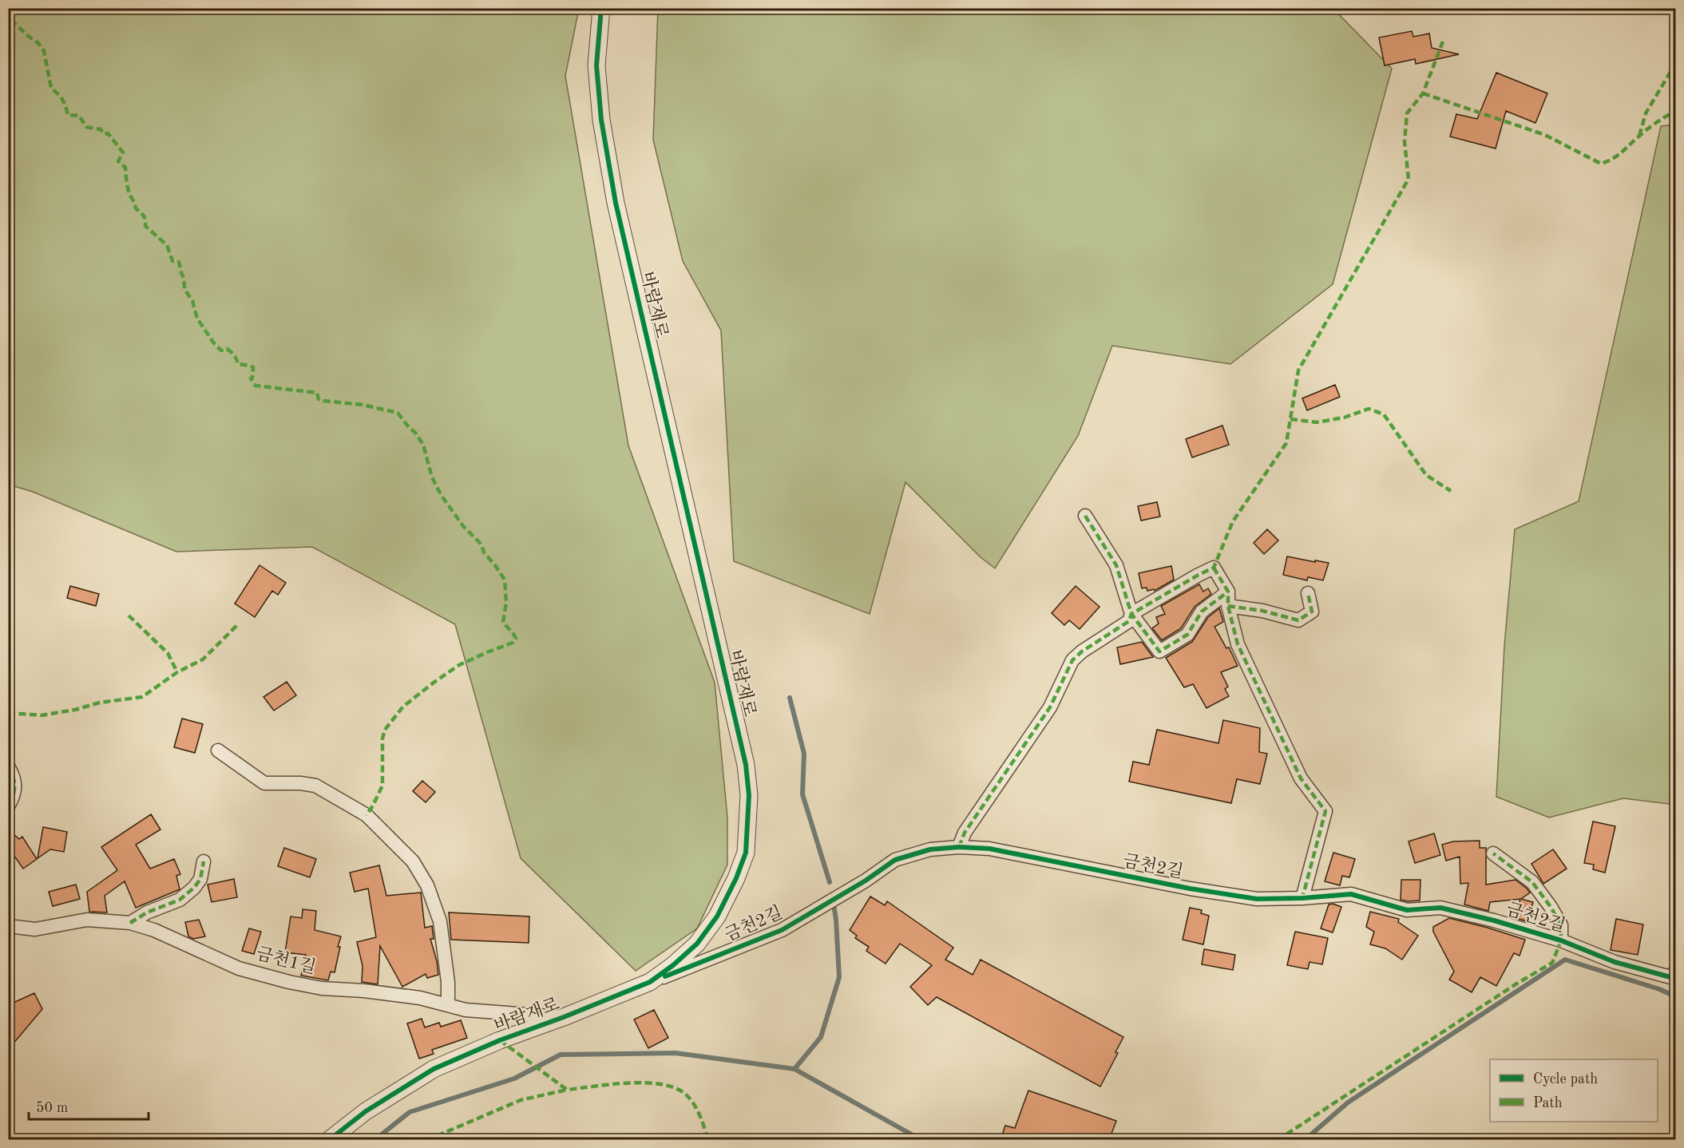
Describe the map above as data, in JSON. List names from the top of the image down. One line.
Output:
{"streets":{"street":["바람재로","금천2길","금천1길"]},"crossings":[["바람재로","금천2길"],["바람재로","금천1길"]],"legend":["Cycle path","Path"],"scale_bar":"50 m"}
